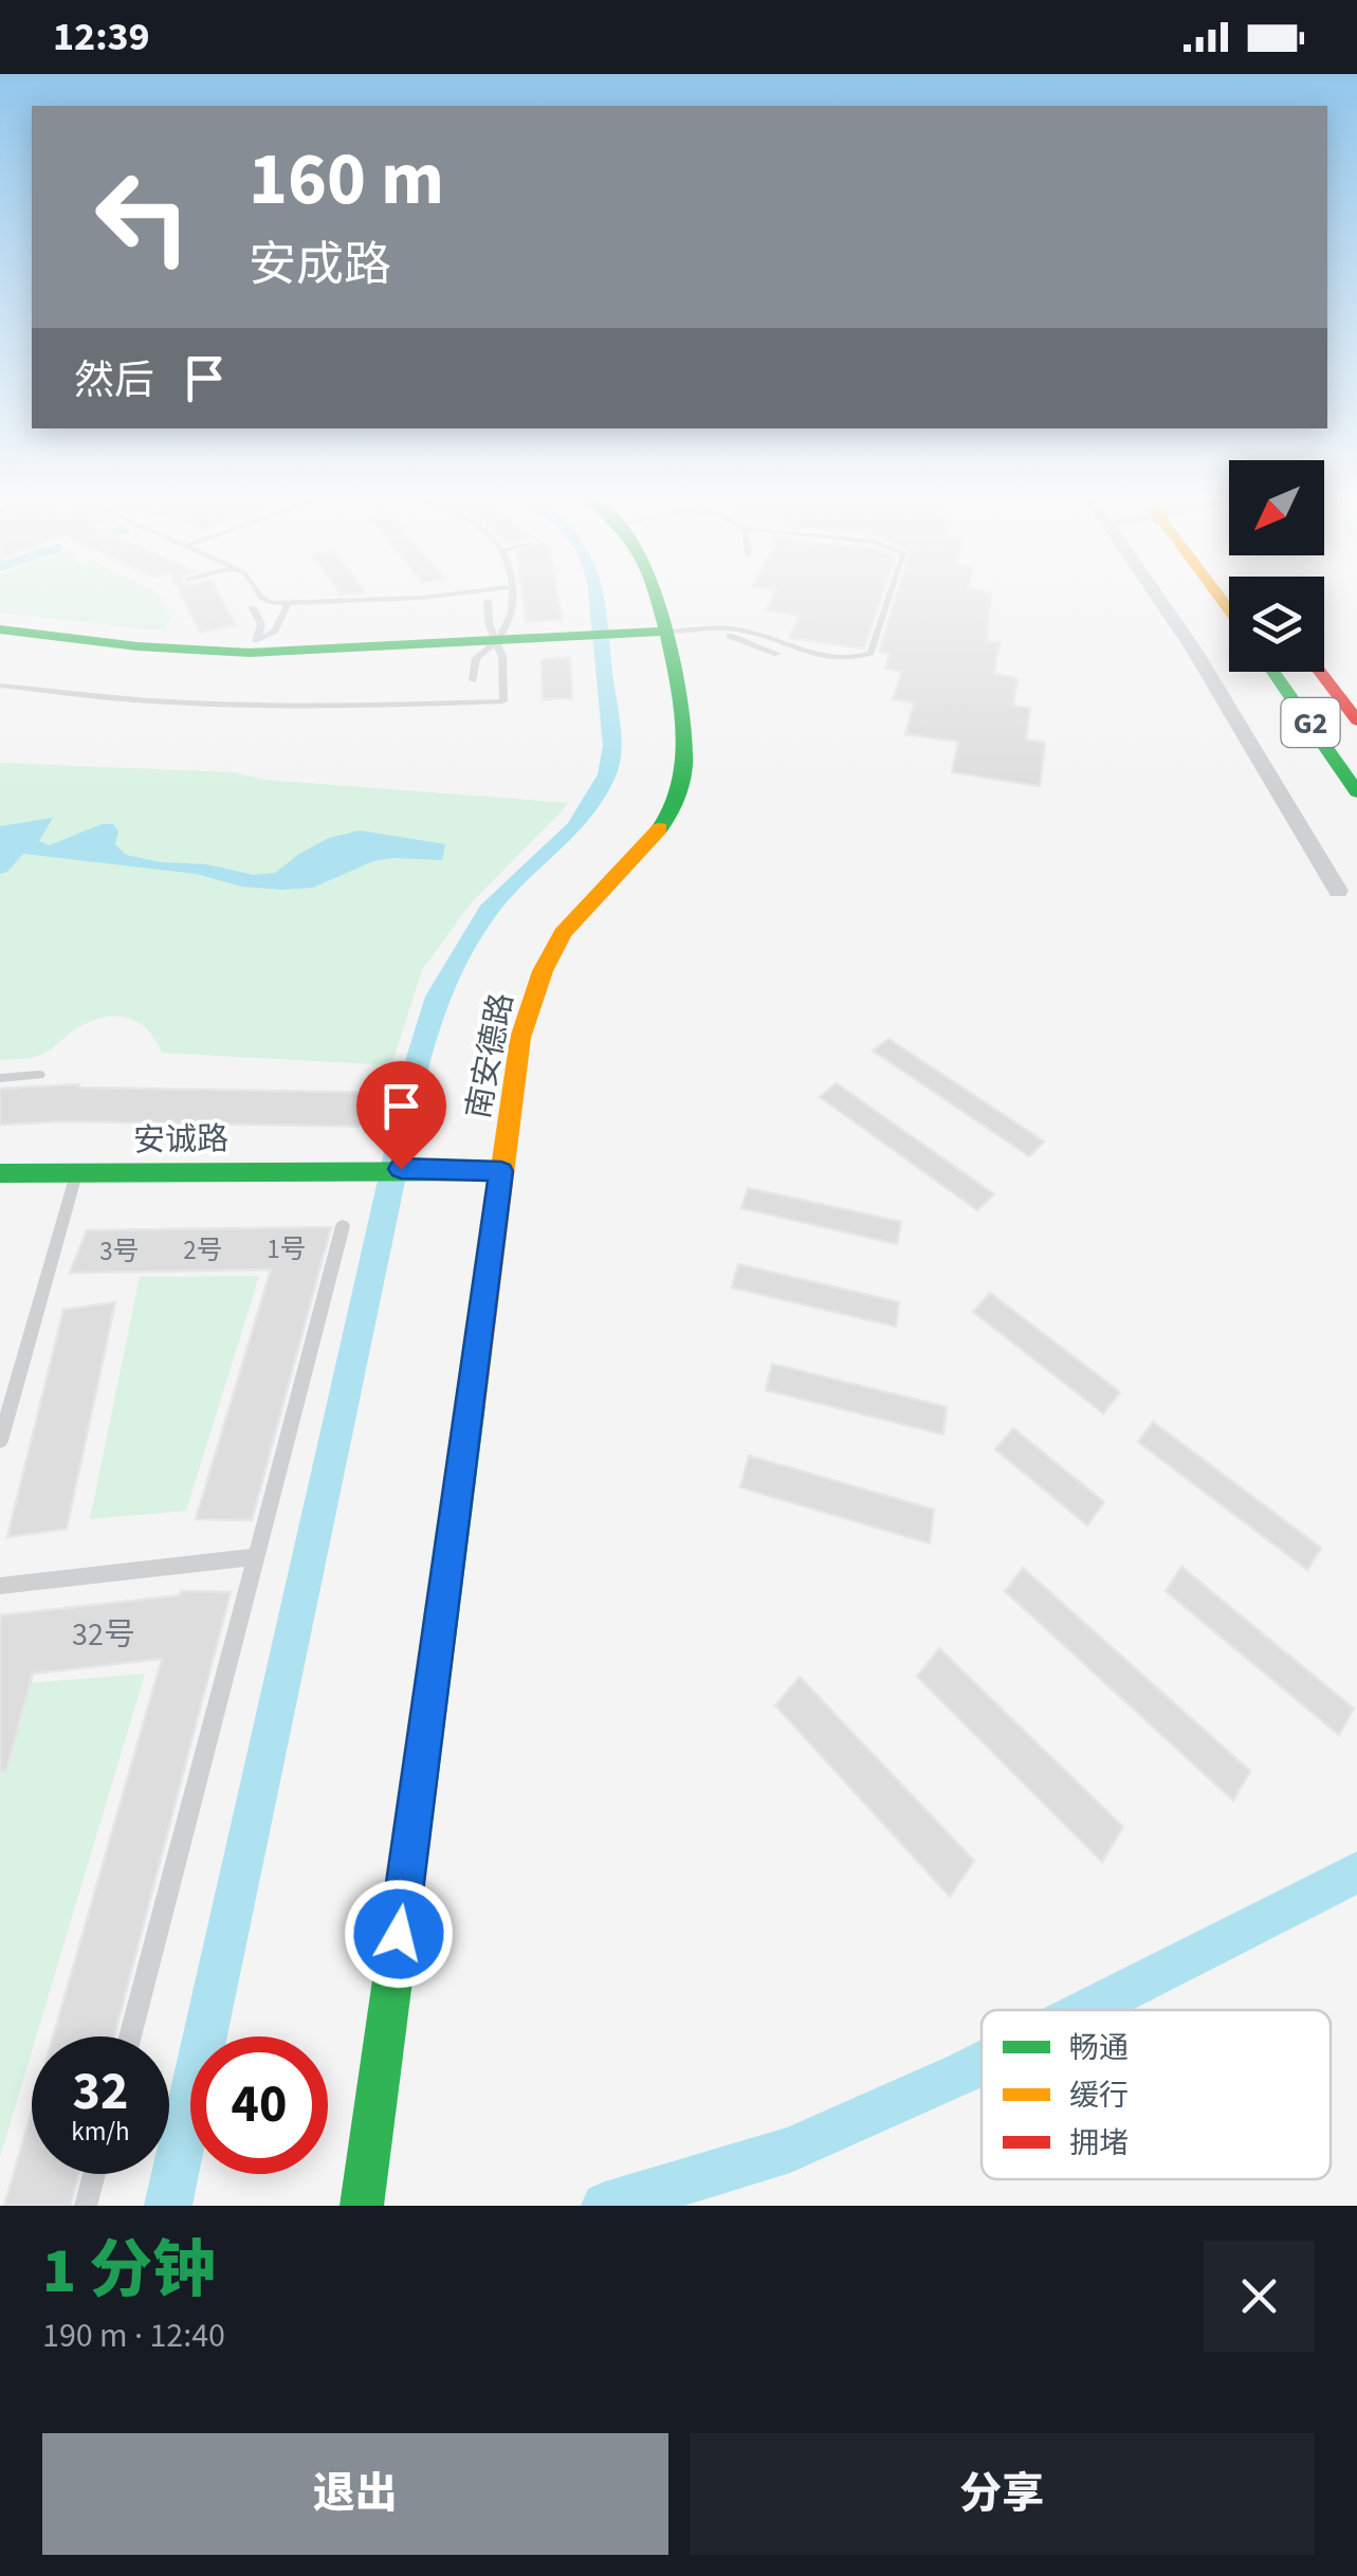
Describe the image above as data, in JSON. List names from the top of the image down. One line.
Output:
{"streets":{"main road":["G2","南安德路","安诚路"]},"crossings":[["南安德路","安诚路"]],"house_numbers":["1号","2号","3号","32号"],"legend":["畅通","缓行","拥堵"],"north":"bottom left","page":{"status":"12:39","turn":["160 m","安成路"],"then":"然后","speed":"32 km/h","limit":"40","heading":["1 分钟","190 m · 12:40"],"buttons":["退出","分享"]}}
